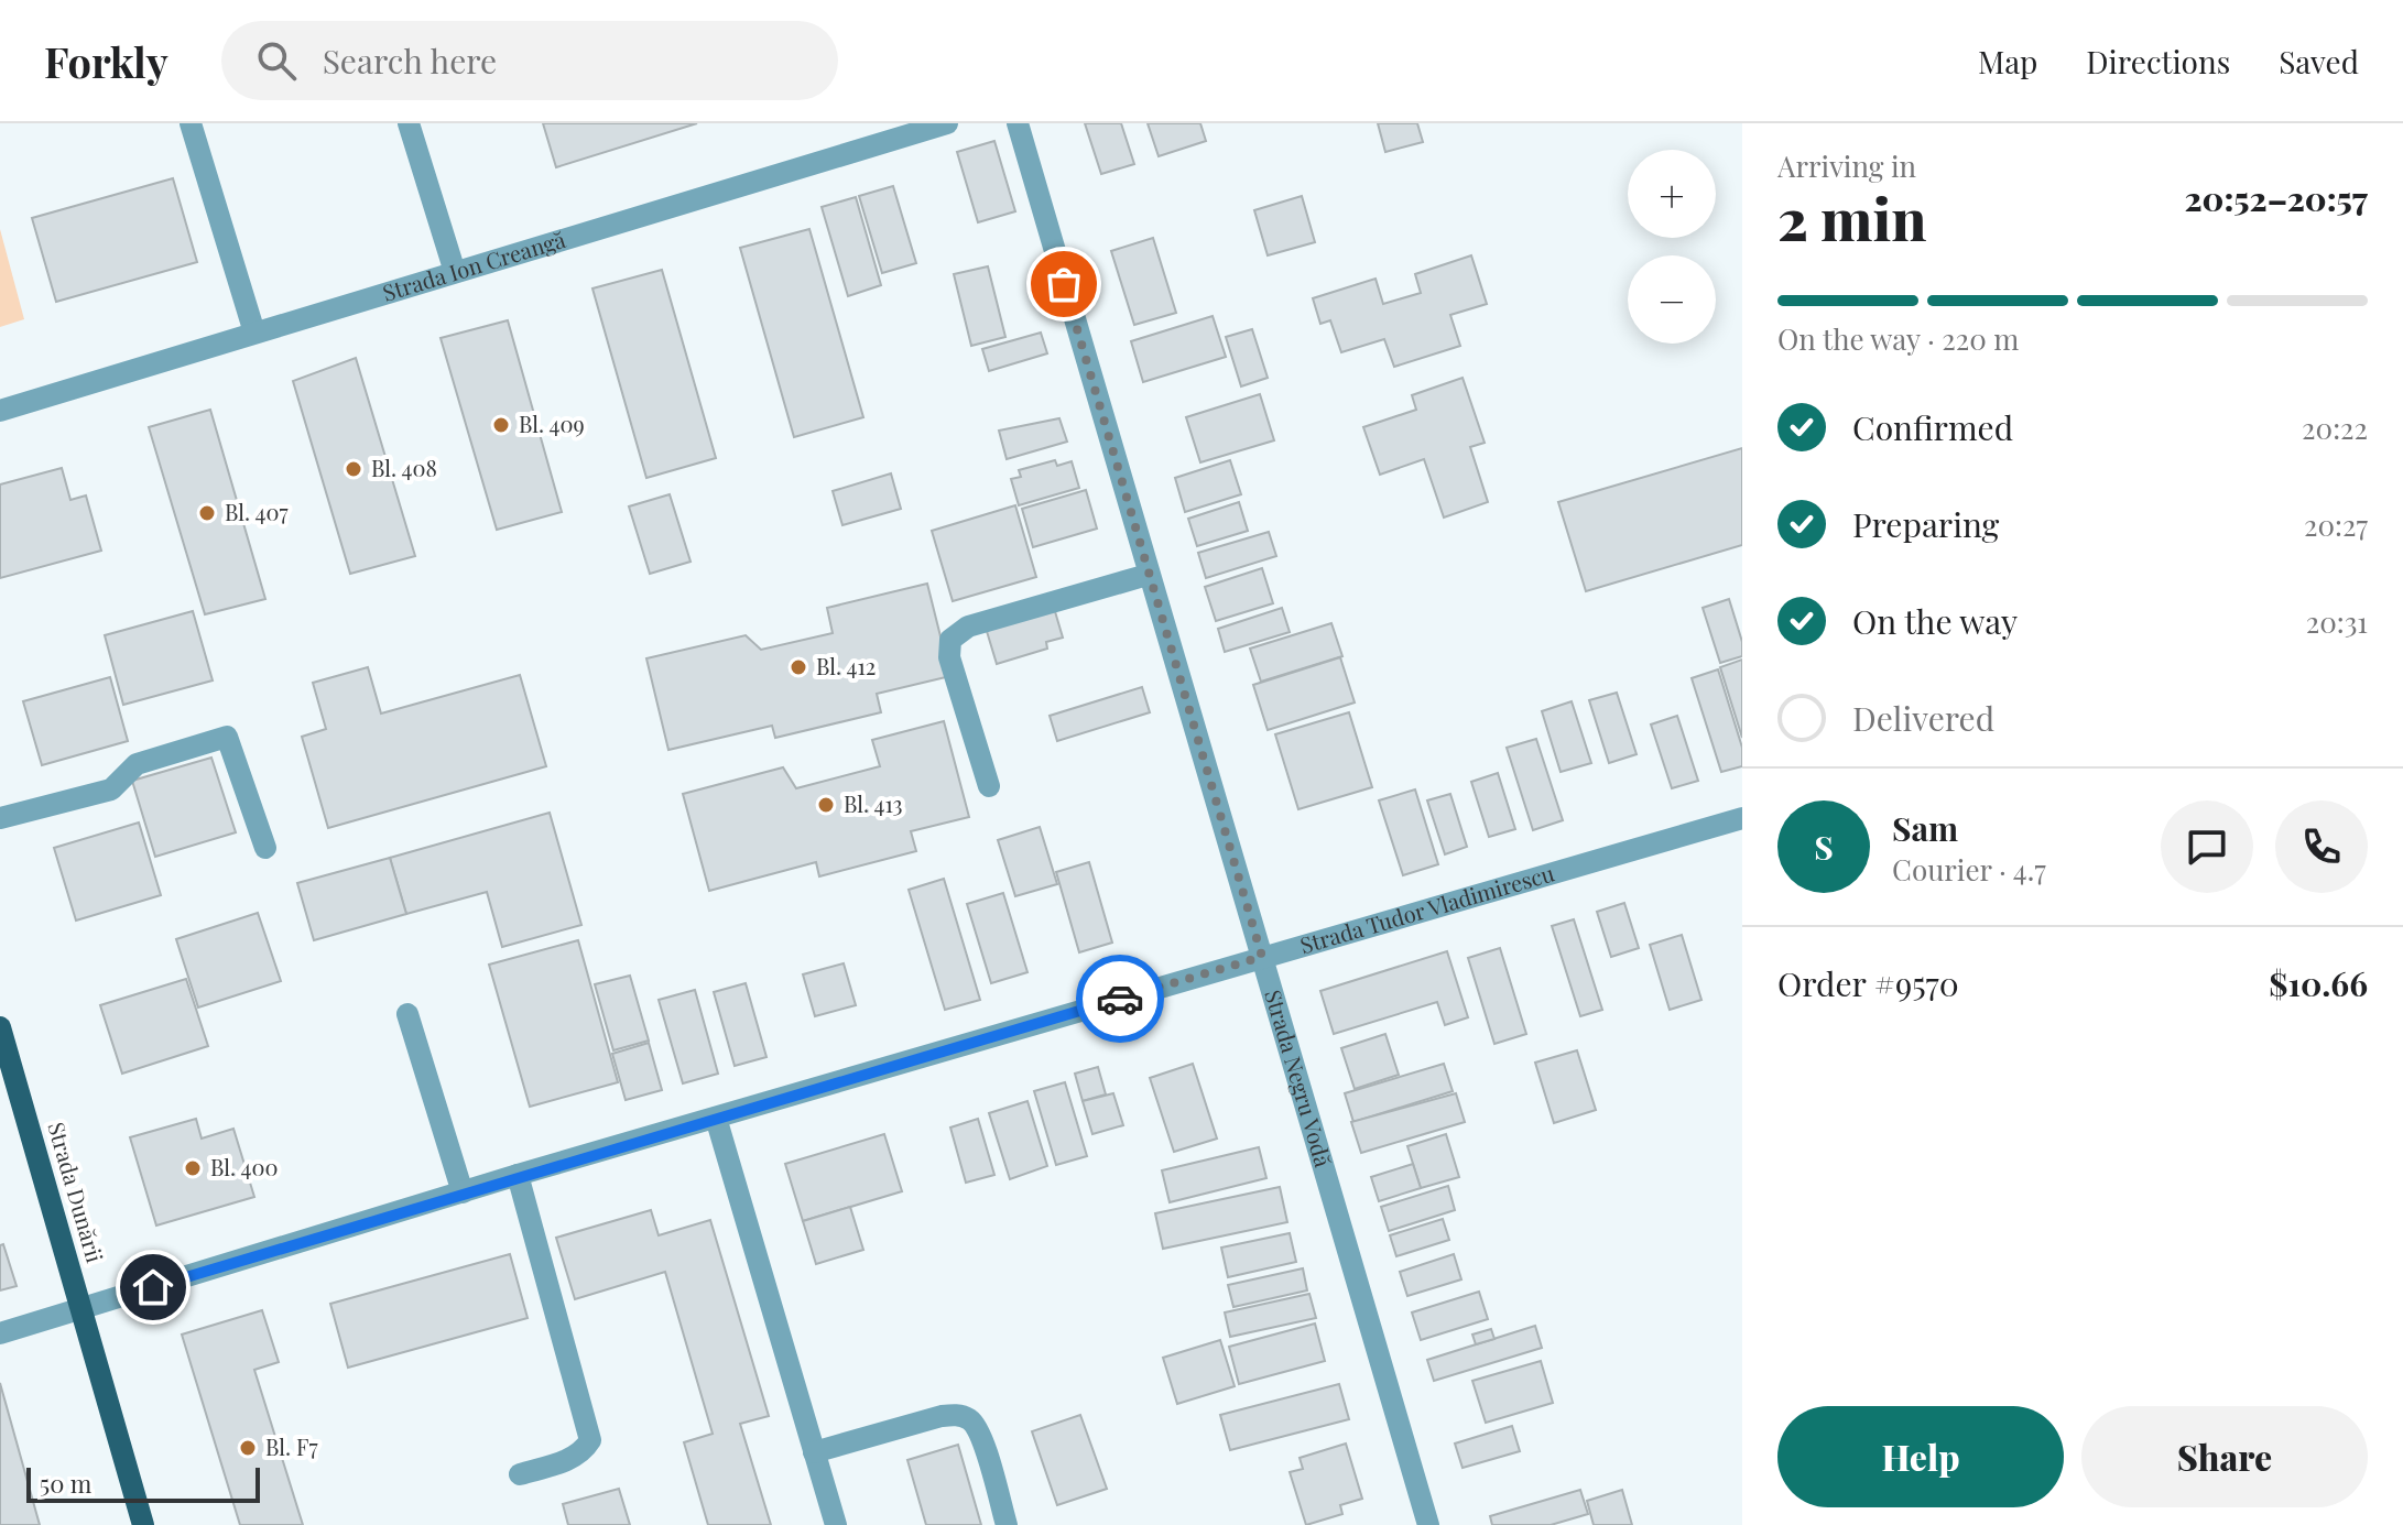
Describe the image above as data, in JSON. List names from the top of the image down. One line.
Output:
{"streets":{"main road":["Strada Dunării"],"street":["Strada Ion Creangă","Strada Tudor Vladimirescu","Strada Negru Vodă"]},"crossings":[["Strada Tudor Vladimirescu","Strada Negru Vodă"],["Strada Tudor Vladimirescu","Strada Dunării"]],"places":["Bl. 409","Bl. 408","Bl. 407","Bl. 412","Bl. 413","Bl. 400","Bl. F7"],"scale_bar":"50 m","page":{"header":"Forkly","search":"Search here","nav":["Map","Directions","Saved"],"heading":["2 min","Arriving in","20:52–20:57"],"panel":["Sam","Courier · 4.7","Order #9570","$10.66"],"map_buttons":["+","−"],"bar":"On the way · 220 m","list":[["Confirmed","20:22"],["Preparing","20:27"],["On the way","20:31"],"Delivered"],"round":"S","buttons":["Help","Share"],"scale":"50 m"}}
